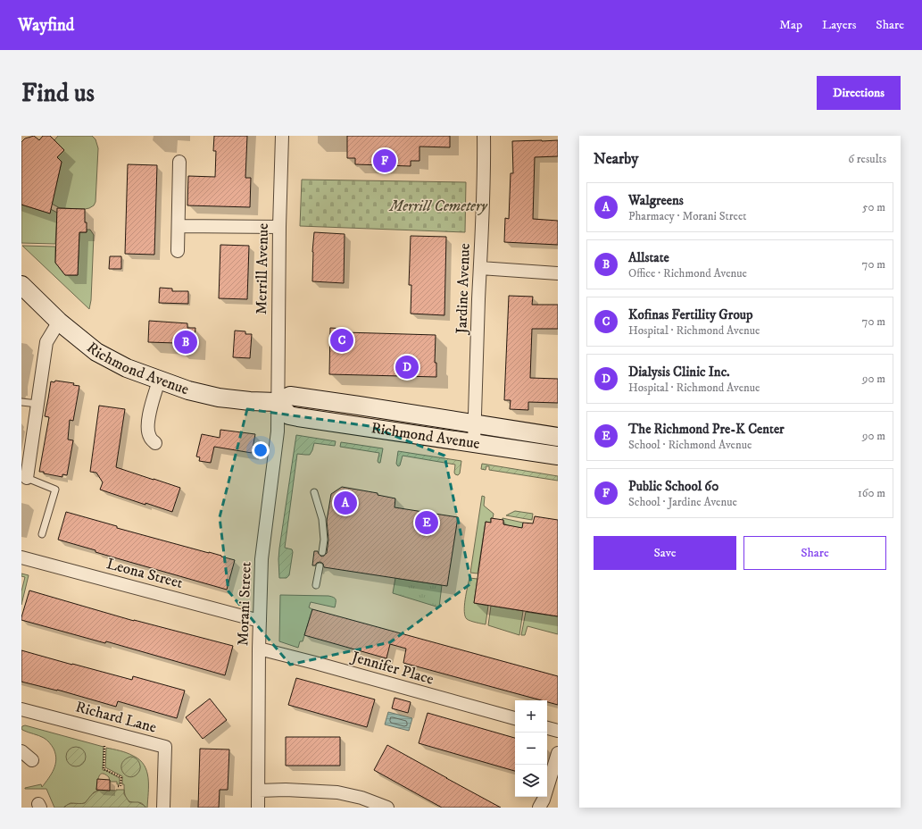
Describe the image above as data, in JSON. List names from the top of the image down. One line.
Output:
{"streets":{"main road":["Richmond Avenue"],"street":["Merrill Avenue","Jardine Avenue","Leona Street","Morani Street","Jennifer Place","Richard Lane"]},"crossings":[["Merrill Avenue","Richmond Avenue"],["Merrill Avenue","Morani Street"],["Jardine Avenue","Richmond Avenue"],["Richmond Avenue","Morani Street"],["Leona Street","Morani Street"],["Morani Street","Jennifer Place"]],"parks":["Merrill Cemetery"],"page":{"header":"Wayfind","nav":["Map","Layers","Share"],"buttons":["Directions",["Save","Share"]],"title":"Find us","heading":["Nearby","6 results"],"pins":["F","C","B","D","A","E"],"list":[{"mark":"A","name":"Walgreens","note":"Pharmacy · Morani Street","value":"50 m"},{"mark":"B","name":"Allstate","note":"Office · Richmond Avenue","value":"70 m"},{"mark":"C","name":"Kofinas Fertility Group","note":"Hospital · Richmond Avenue","value":"70 m"},{"mark":"D","name":"Dialysis Clinic Inc.","note":"Hospital · Richmond Avenue","value":"90 m"},{"mark":"E","name":"The Richmond Pre-K Center","note":"School · Richmond Avenue","value":"90 m"},{"mark":"F","name":"Public School 60","note":"School · Jardine Avenue","value":"160 m"}],"map_buttons":["+","−"]}}
